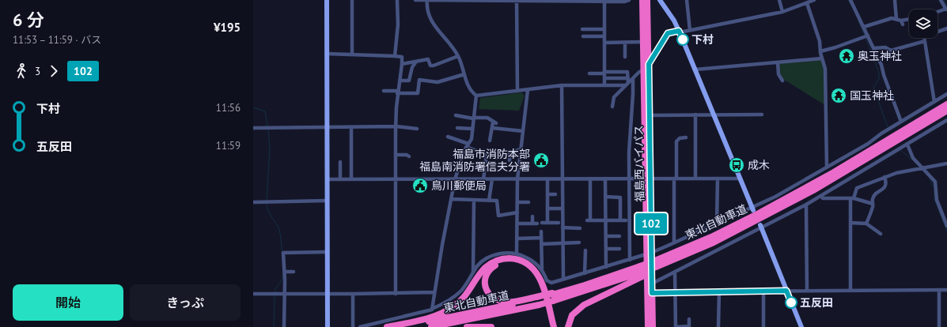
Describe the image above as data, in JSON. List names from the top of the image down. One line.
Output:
{"streets":{"highway":["福島西バイパス","東北自動車道"]},"places":{"other":["下村","五反田"],"temple":["奥玉神社","国玉神社"],"public building":["福島市消防本部 福島南消防署信夫分署","鳥川郵便局"],"bus stop":["成木"]},"lines":["bus line 102"],"page":{"heading":["6 分","11:53 – 11:59 · バス","¥195"],"on_map":"102","legs":["3","102"],"list":[{"name":"下村","value":"11:56"},{"name":"五反田","value":"11:59"}],"buttons":["開始","きっぷ"]}}
